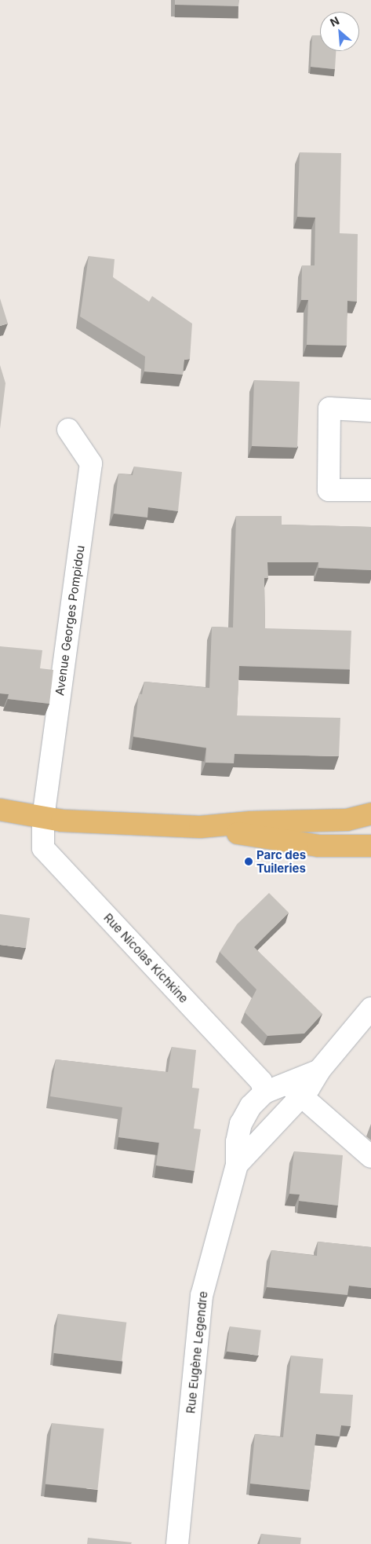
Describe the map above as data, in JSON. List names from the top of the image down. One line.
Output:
{"streets":{"street":["Avenue Georges Pompidou","Rue Nicolas Kichkine","Rue Eugène Legendre"]},"crossings":[["Avenue Georges Pompidou","Rue Nicolas Kichkine"],["Rue Nicolas Kichkine","Rue Eugène Legendre"]],"places":["Parc des Tuileries"],"north":"top left"}
